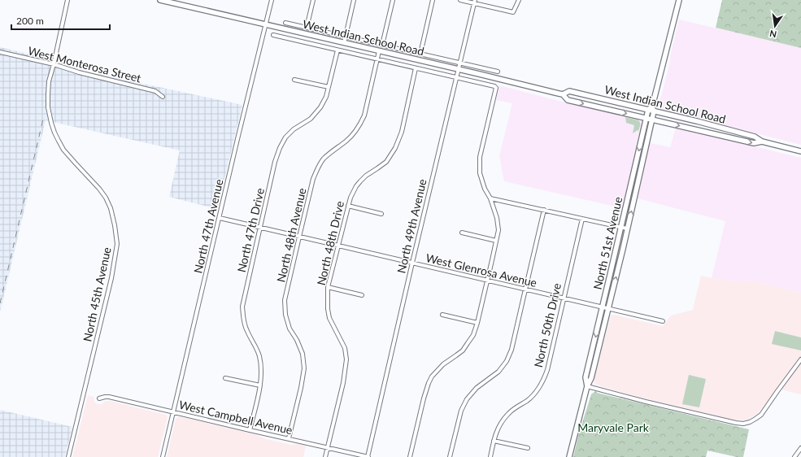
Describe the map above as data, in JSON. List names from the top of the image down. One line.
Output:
{"streets":{"main road":["West Indian School Road","North 51st Avenue"],"street":["West Monterosa Street","North 47th Avenue","North 49th Avenue","North 47th Drive","North 48th Avenue","North 48th Drive","West Glenrosa Avenue","North 45th Avenue","North 50th Drive","West Campbell Avenue"]},"crossings":[["West Indian School Road","North 47th Avenue"],["West Indian School Road","North 49th Avenue"],["West Indian School Road","North 47th Drive"],["West Indian School Road","North 48th Avenue"],["West Indian School Road","North 48th Drive"],["West Indian School Road","North 51st Avenue"],["West Monterosa Street","North 45th Avenue"],["North 47th Avenue","West Glenrosa Avenue"],["North 47th Avenue","West Campbell Avenue"],["North 49th Avenue","West Glenrosa Avenue"],["North 49th Avenue","West Campbell Avenue"],["North 47th Drive","West Glenrosa Avenue"],["North 47th Drive","West Campbell Avenue"],["North 48th Avenue","West Glenrosa Avenue"],["North 48th Avenue","West Campbell Avenue"],["North 48th Drive","West Glenrosa Avenue"],["North 48th Drive","West Campbell Avenue"],["North 51st Avenue","West Glenrosa Avenue"],["West Glenrosa Avenue","North 50th Drive"]],"parks":["Maryvale Park"],"scale_bar":"200 m","north":"bottom"}
